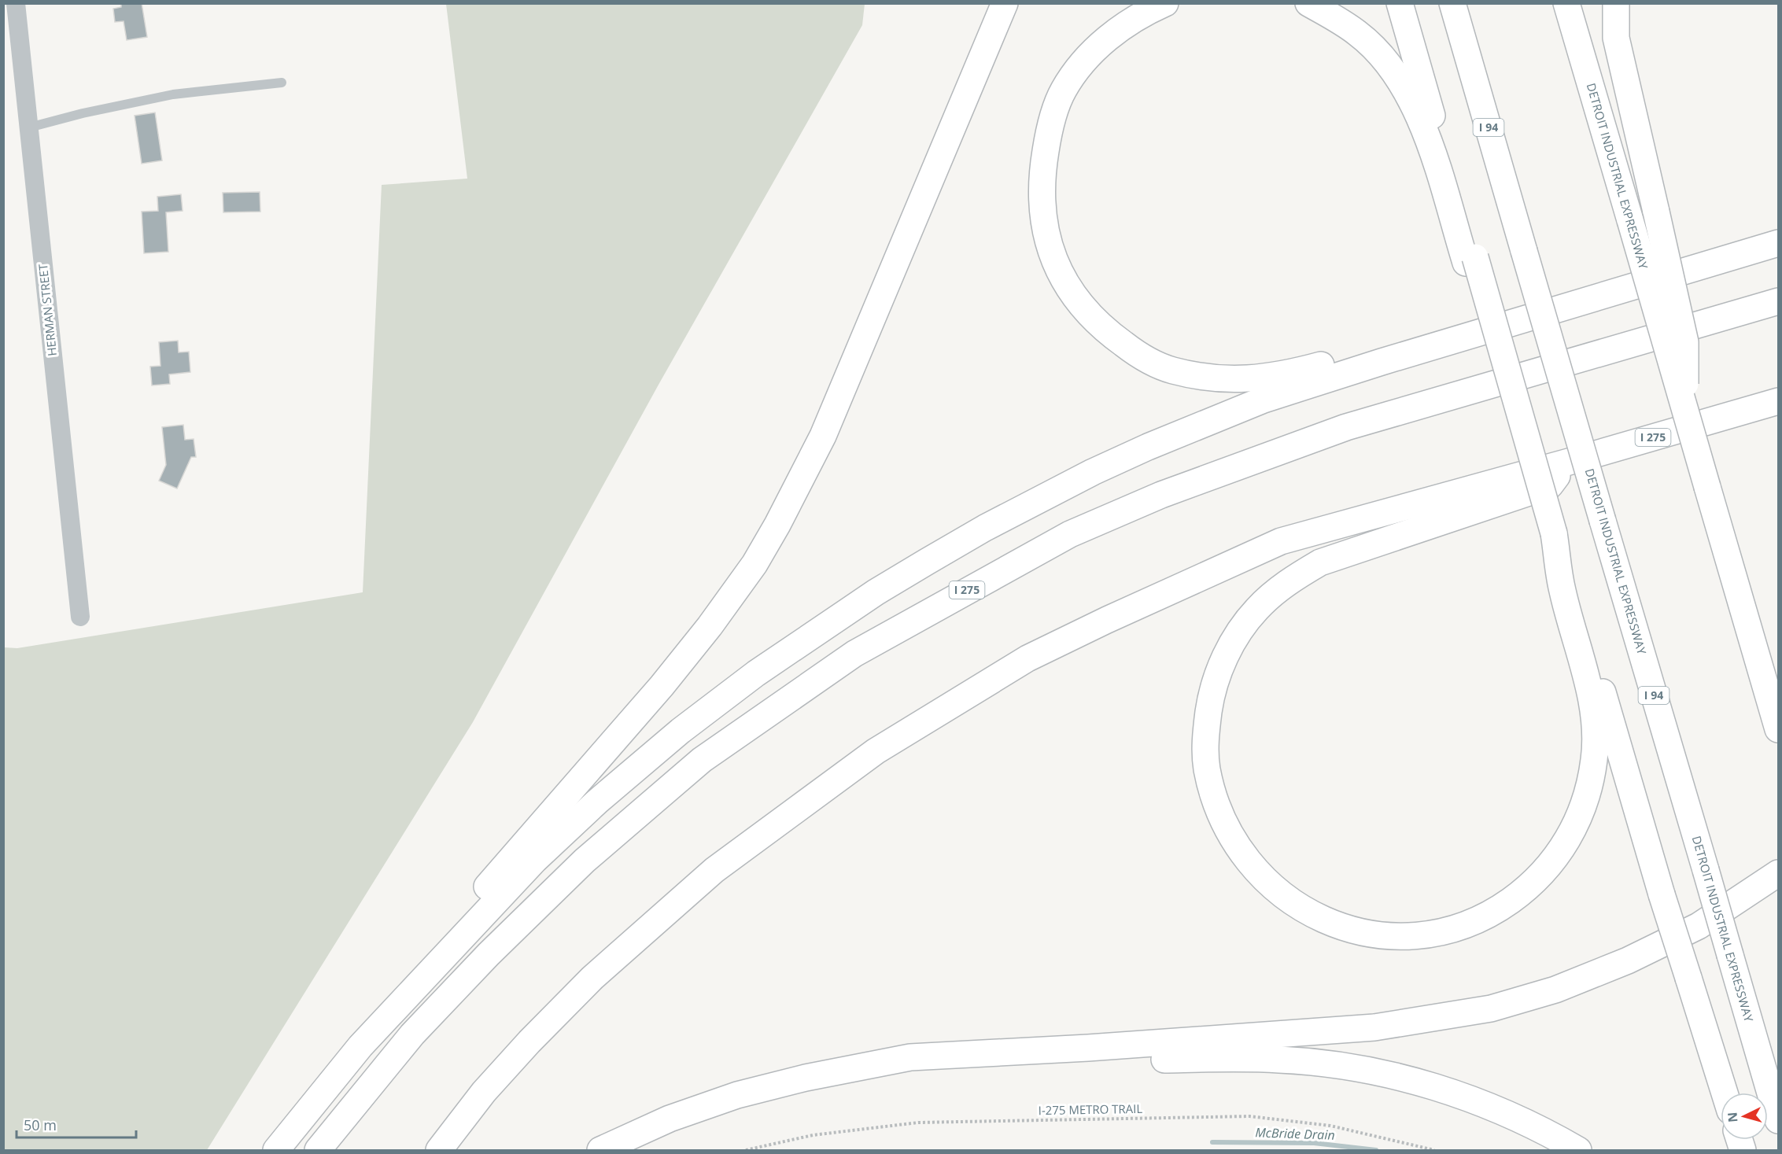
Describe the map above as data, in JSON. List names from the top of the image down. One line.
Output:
{"streets":{"highway":["I 94","DETROIT INDUSTRIAL EXPRESSWAY","I 275"],"street":["HERMAN STREET"],"path":["I-275 METRO TRAIL"]},"water":["McBride Drain"],"scale_bar":"50 m","north":"left"}
